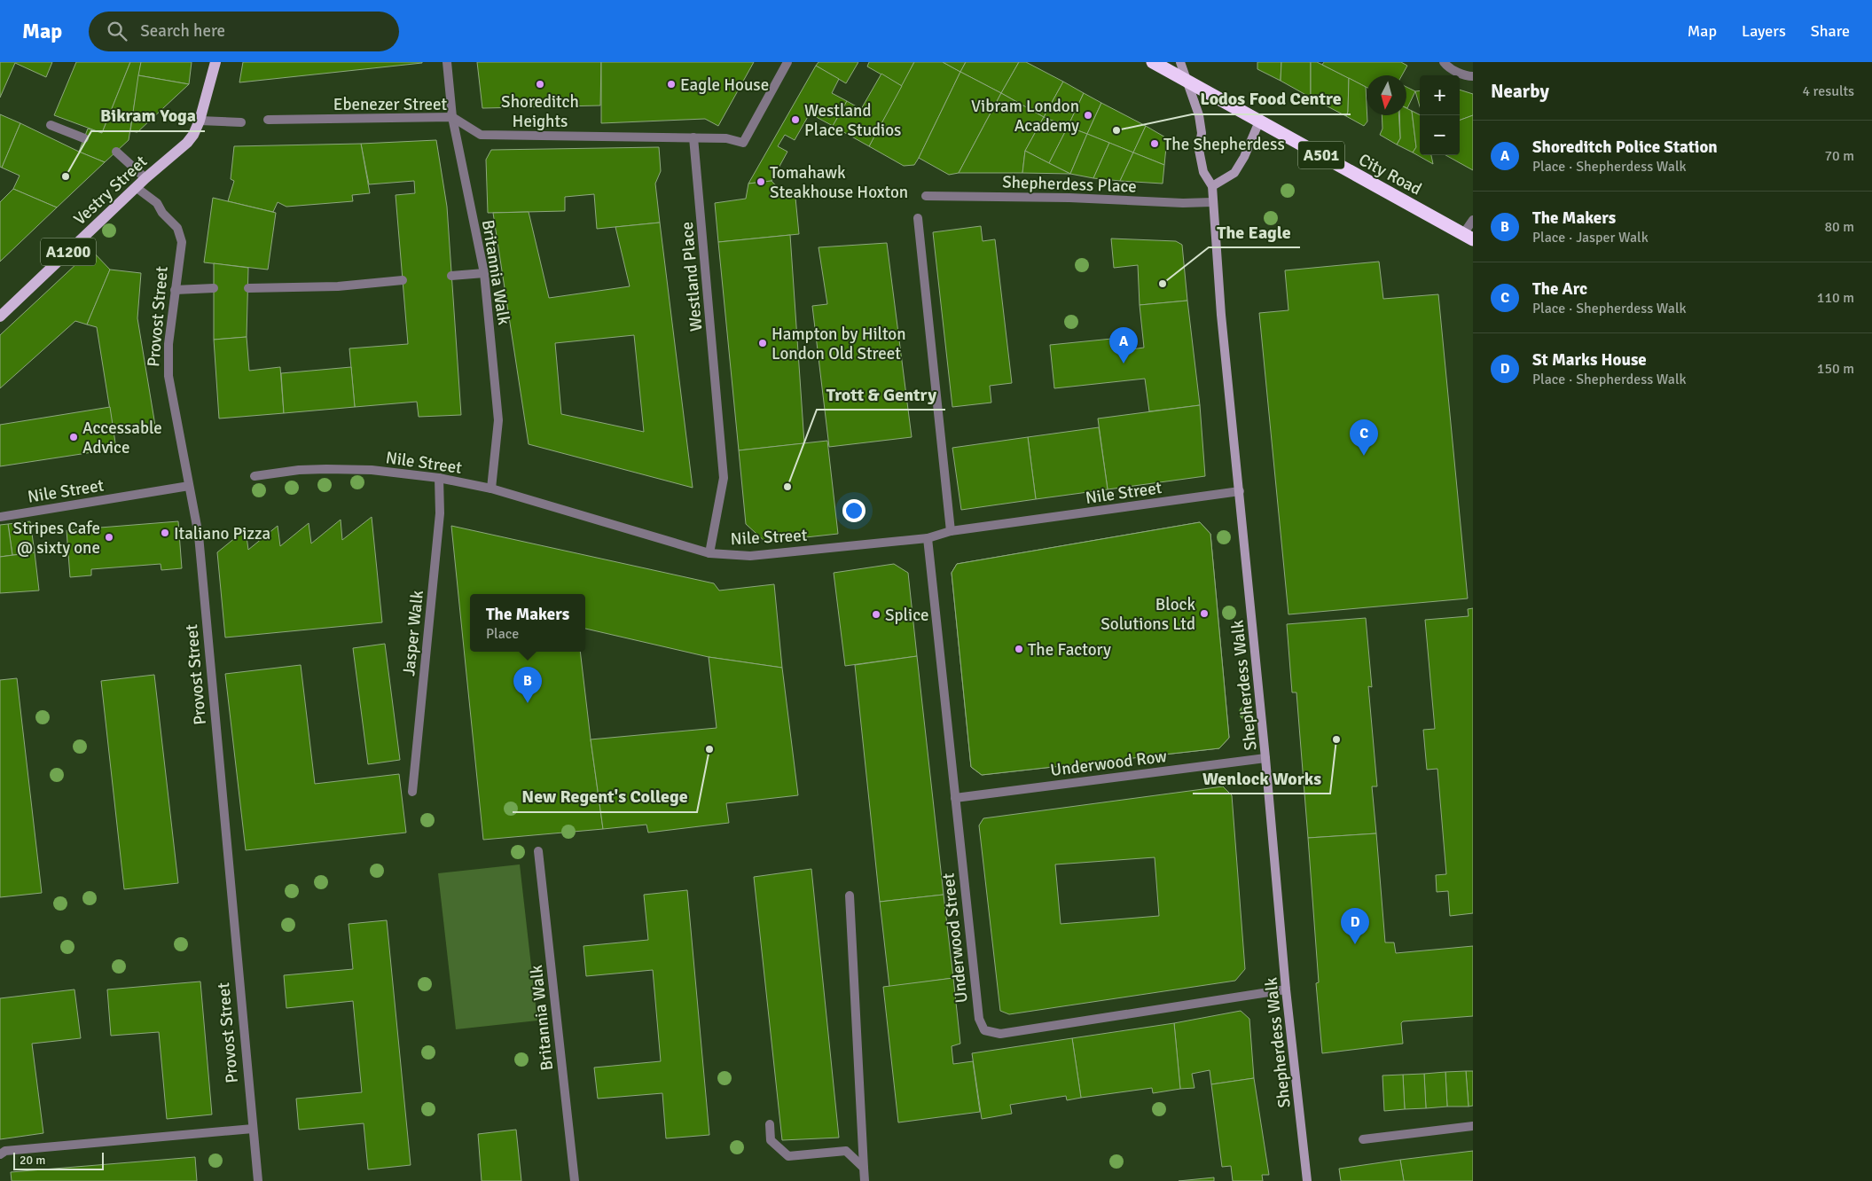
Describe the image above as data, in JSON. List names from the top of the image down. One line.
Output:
{"streets":{"highway":["A501","City Road"],"main road":["Vestry Street","A1200","Shepherdess Walk"],"street":["Ebenezer Street","Shepherdess Place","Britannia Walk","Westland Place","Provost Street","Nile Street","Jasper Walk","Underwood Row","Underwood Street"]},"crossings":[["Ebenezer Street","Britannia Walk"],["Ebenezer Street","Westland Place"],["City Road","Shepherdess Walk"],["Shepherdess Place","Shepherdess Walk"],["Vestry Street","A1200"],["Vestry Street","Provost Street"],["Britannia Walk","Nile Street"],["Westland Place","Nile Street"],["Provost Street","Nile Street"],["Nile Street","Jasper Walk"],["Nile Street","Shepherdess Walk"],["Nile Street","Underwood Street"],["Shepherdess Walk","Underwood Row"],["Shepherdess Walk","Underwood Street"],["Underwood Row","Underwood Street"]],"places":["Shoreditch Heights","Eagle House","Vibram London Academy","Westland Place Studios","Lodos Food Centre","The Shepherdess","Bikram Yoga","Tomahawk Steakhouse Hoxton","The Eagle","Hampton by Hilton London Old Street","Accessable Advice","Trott & Gentry","Italiano Pizza","Stripes Cafe @ sixty one","Block Solutions Ltd","Splice","The Factory","Wenlock Works","New Regent's College"],"scale_bar":"20 m","north":"bottom","page":{"header":"Map","search":"Search here","nav":["Map","Layers","Share"],"heading":["Nearby","4 results"],"map_buttons":["+","−"],"list":[{"mark":"A","name":"Shoreditch Police Station","note":"Place · Shepherdess Walk","value":"70 m"},{"mark":"B","name":"The Makers","note":"Place · Jasper Walk","value":"80 m"},{"mark":"C","name":"The Arc","note":"Place · Shepherdess Walk","value":"110 m"},{"mark":"D","name":"St Marks House","note":"Place · Shepherdess Walk","value":"150 m"}],"pins":["A","C","B","D"],"popup":["The Makers","Place"],"scale":"20 m"}}
